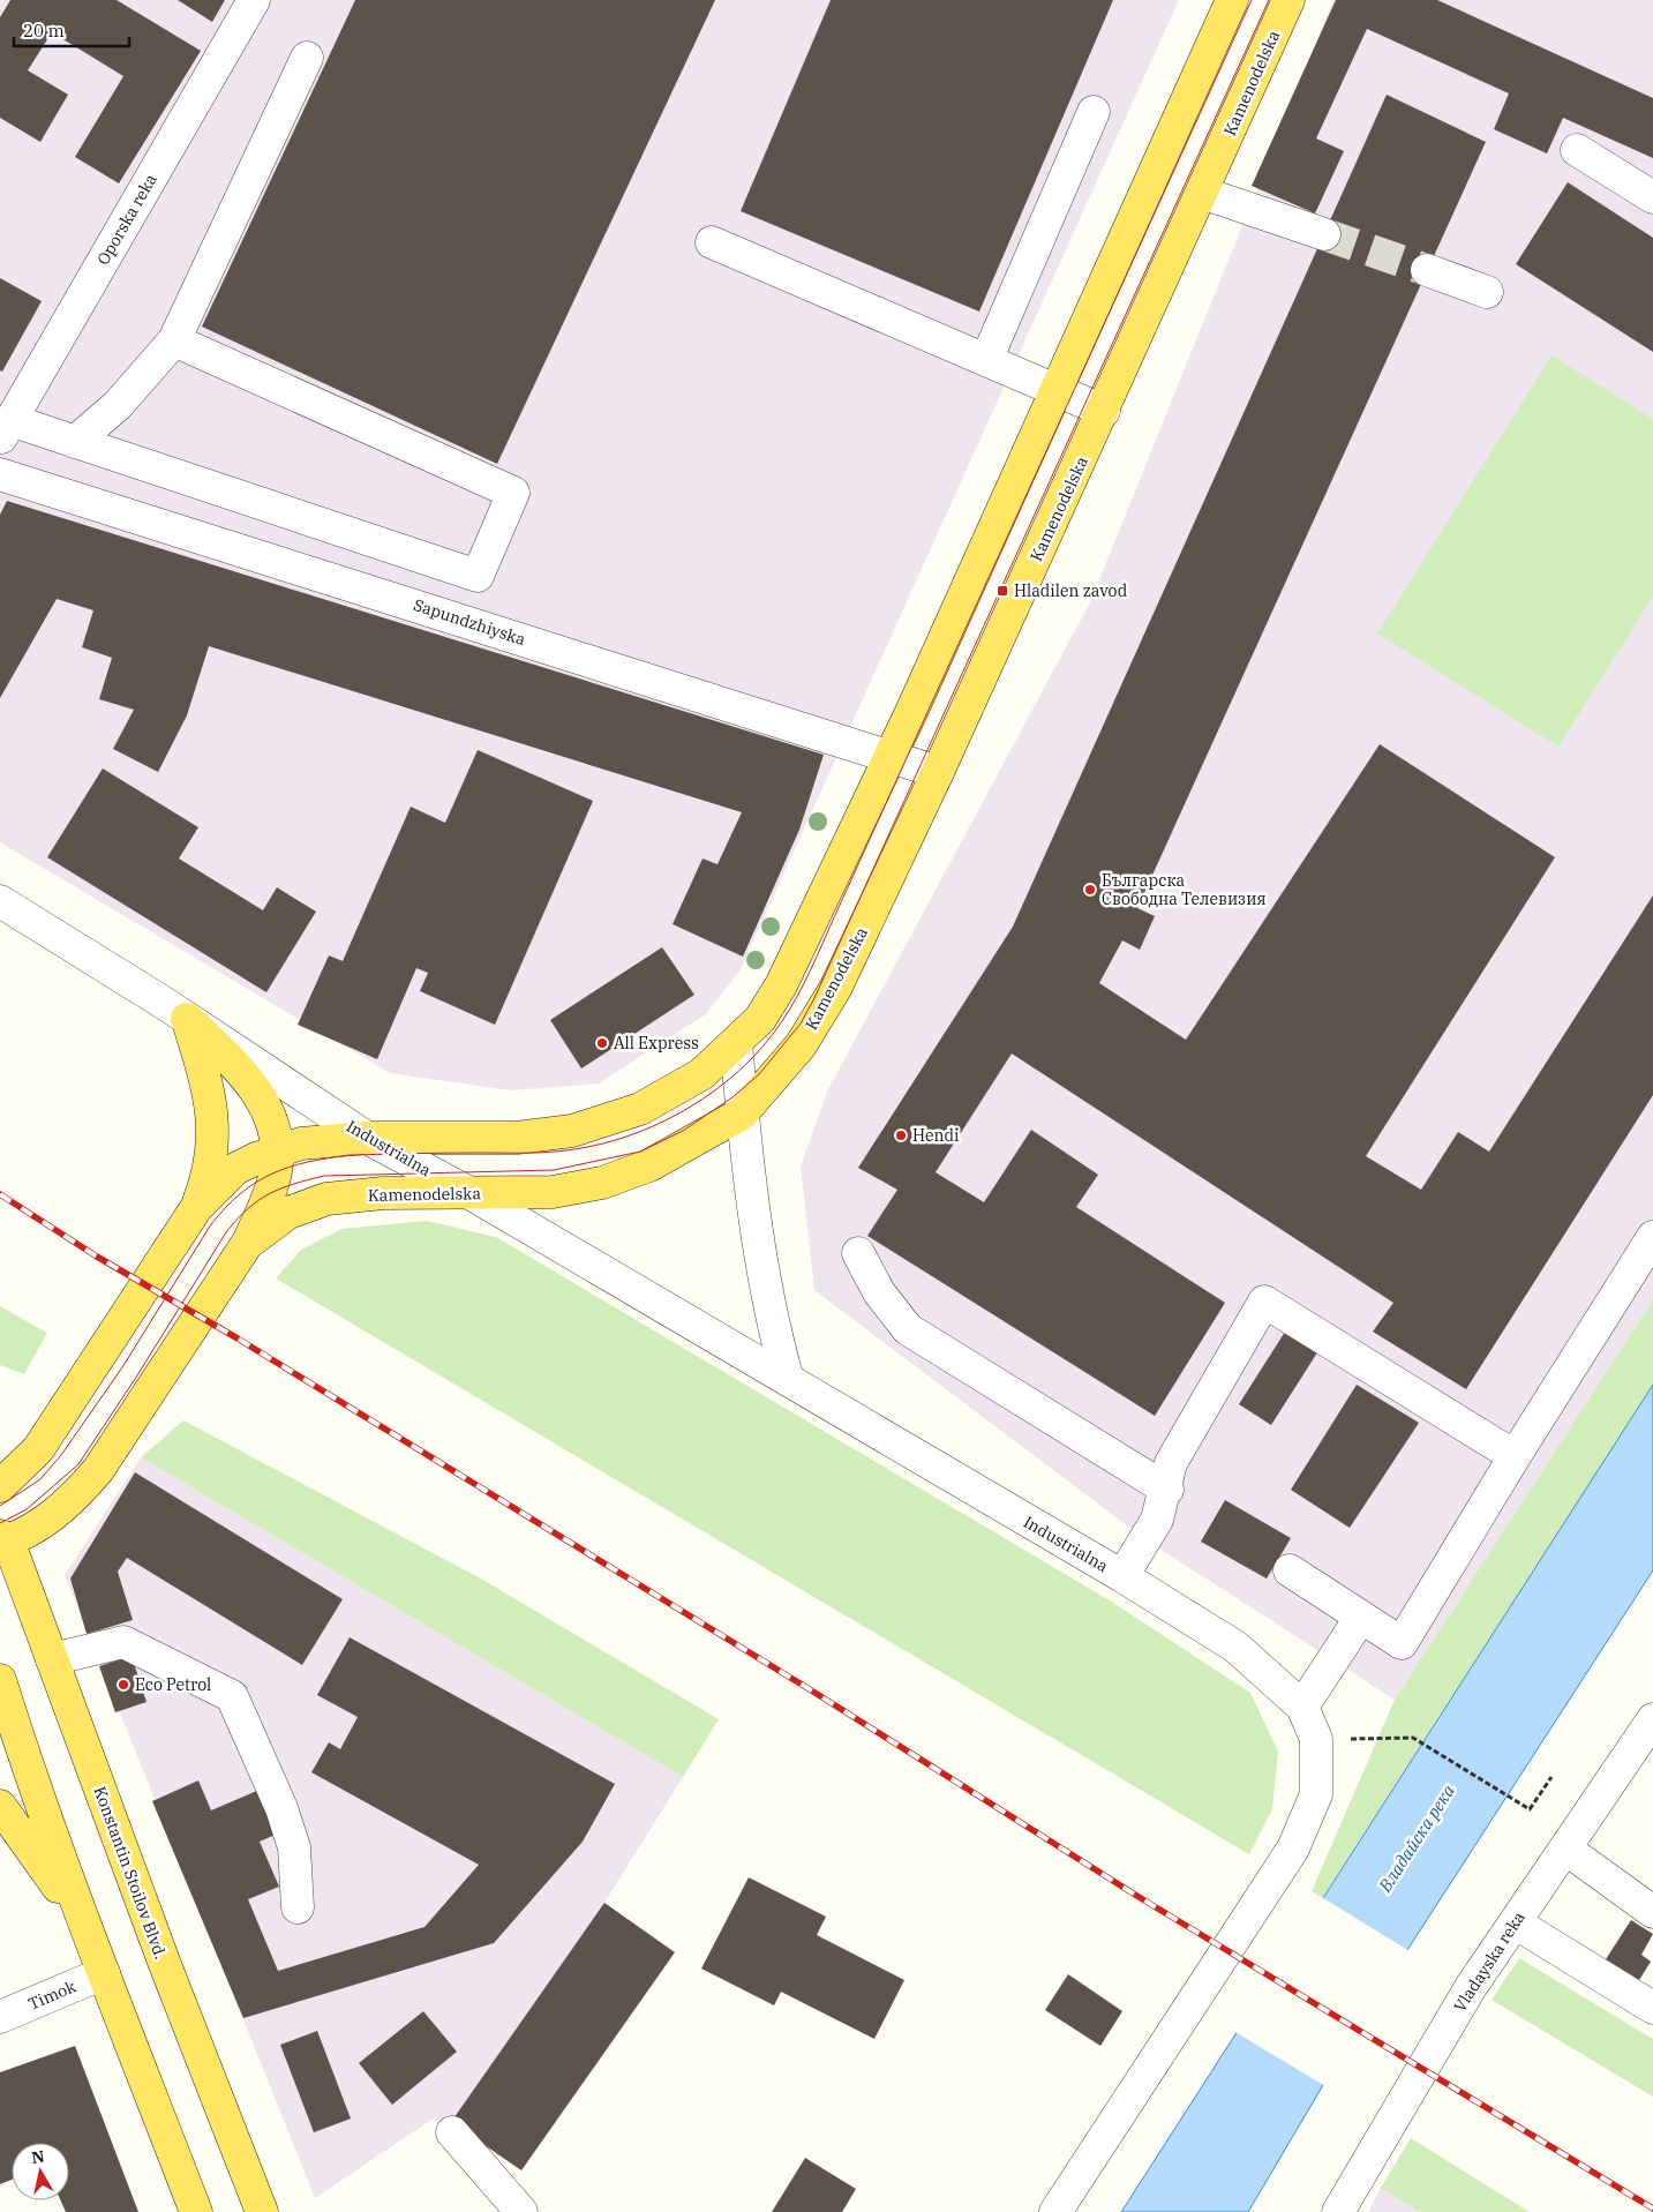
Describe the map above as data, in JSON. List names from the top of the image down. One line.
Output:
{"streets":{"main road":["Kamenodelska","Konstantin Stoilov Blvd."],"street":["Oporska reka","Sapundzhiyska","Industrialna","Vladayska reka","Timok"]},"crossings":[["Kamenodelska","Sapundzhiyska"],["Kamenodelska","Industrialna"],["Kamenodelska","Konstantin Stoilov Blvd."]],"water":["Владайска река"],"places":{"transit":["Hladilen zavod"],"other":["Българска Свободна Телевизия","All Express","Hendi","Eco Petrol"]},"scale_bar":"20 m","north":"top"}
